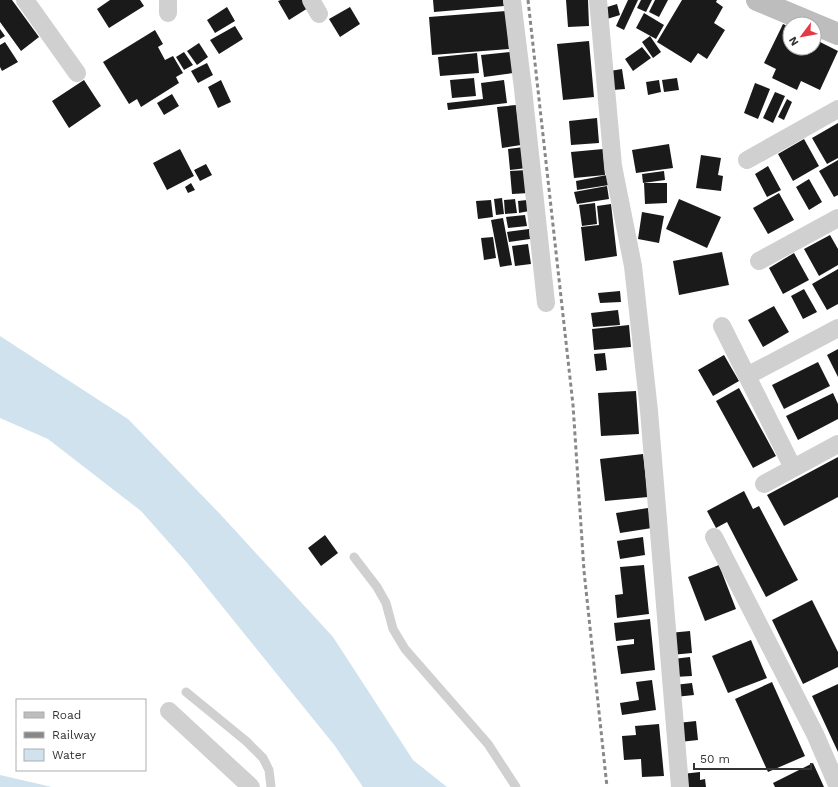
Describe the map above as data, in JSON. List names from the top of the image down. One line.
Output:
{"legend":["Road","Railway","Water"],"scale_bar":"50 m","north":"bottom left"}
